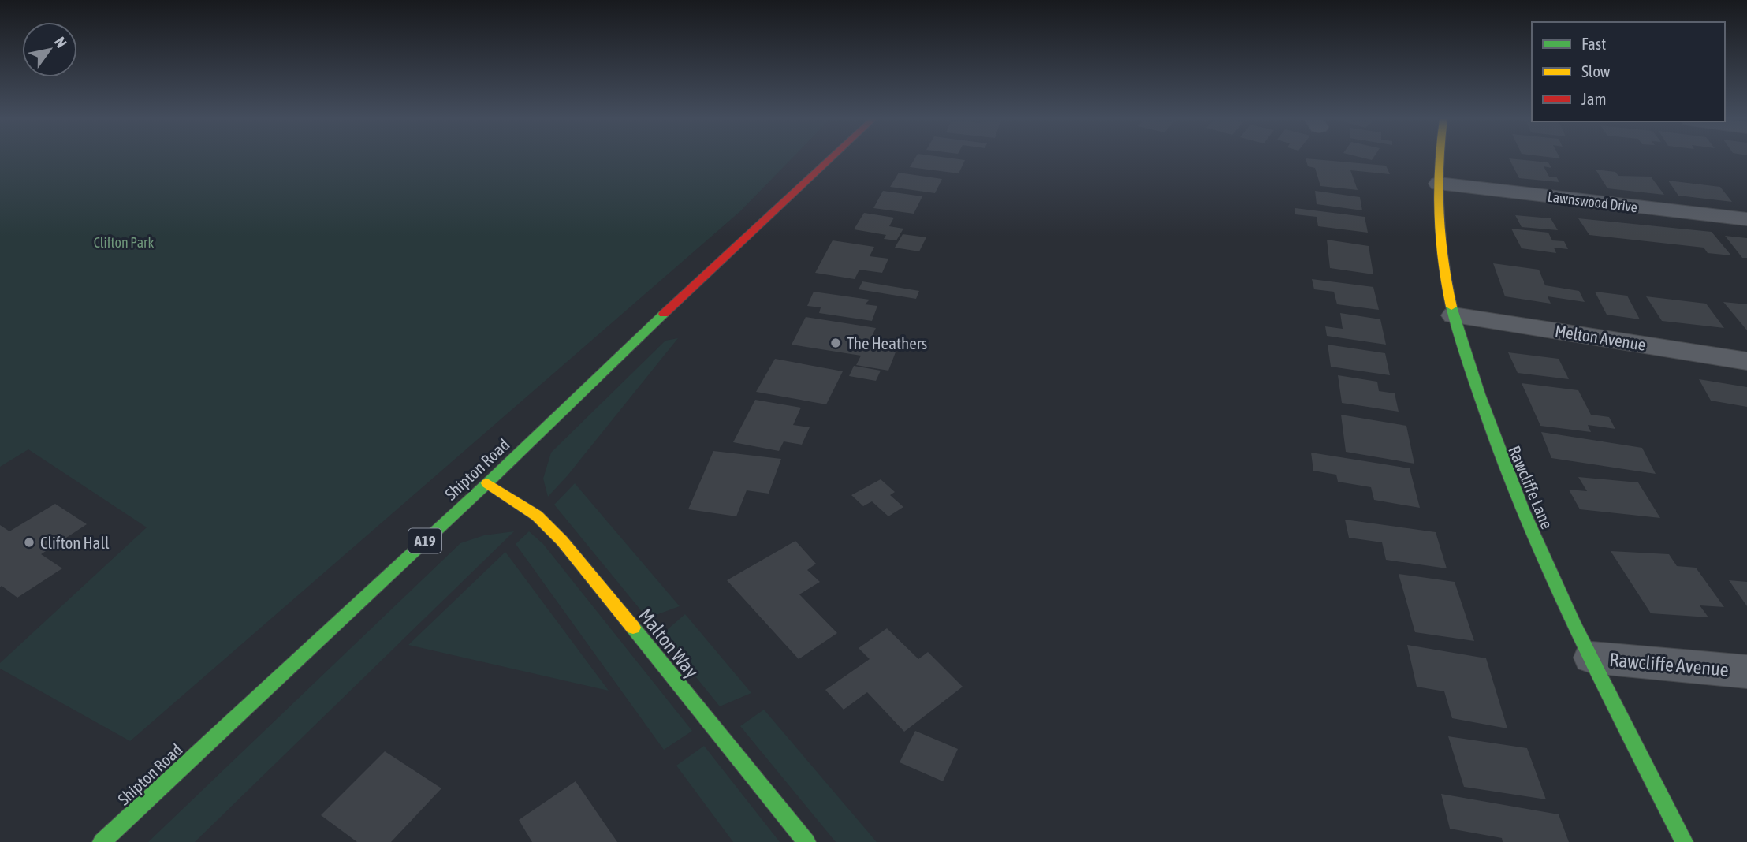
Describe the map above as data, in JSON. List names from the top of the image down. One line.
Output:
{"streets":{"street":["Lawnswood Drive","Melton Avenue","Shipton Road","Rawcliffe Lane","A19","Malton Way","Rawcliffe Avenue"]},"crossings":[["Lawnswood Drive","Rawcliffe Lane"],["Melton Avenue","Rawcliffe Lane"],["Shipton Road","Malton Way"],["Rawcliffe Lane","Rawcliffe Avenue"]],"parks":["Clifton Park"],"places":["The Heathers","Clifton Hall"],"legend":["Fast","Slow","Jam"],"north":"top right"}
